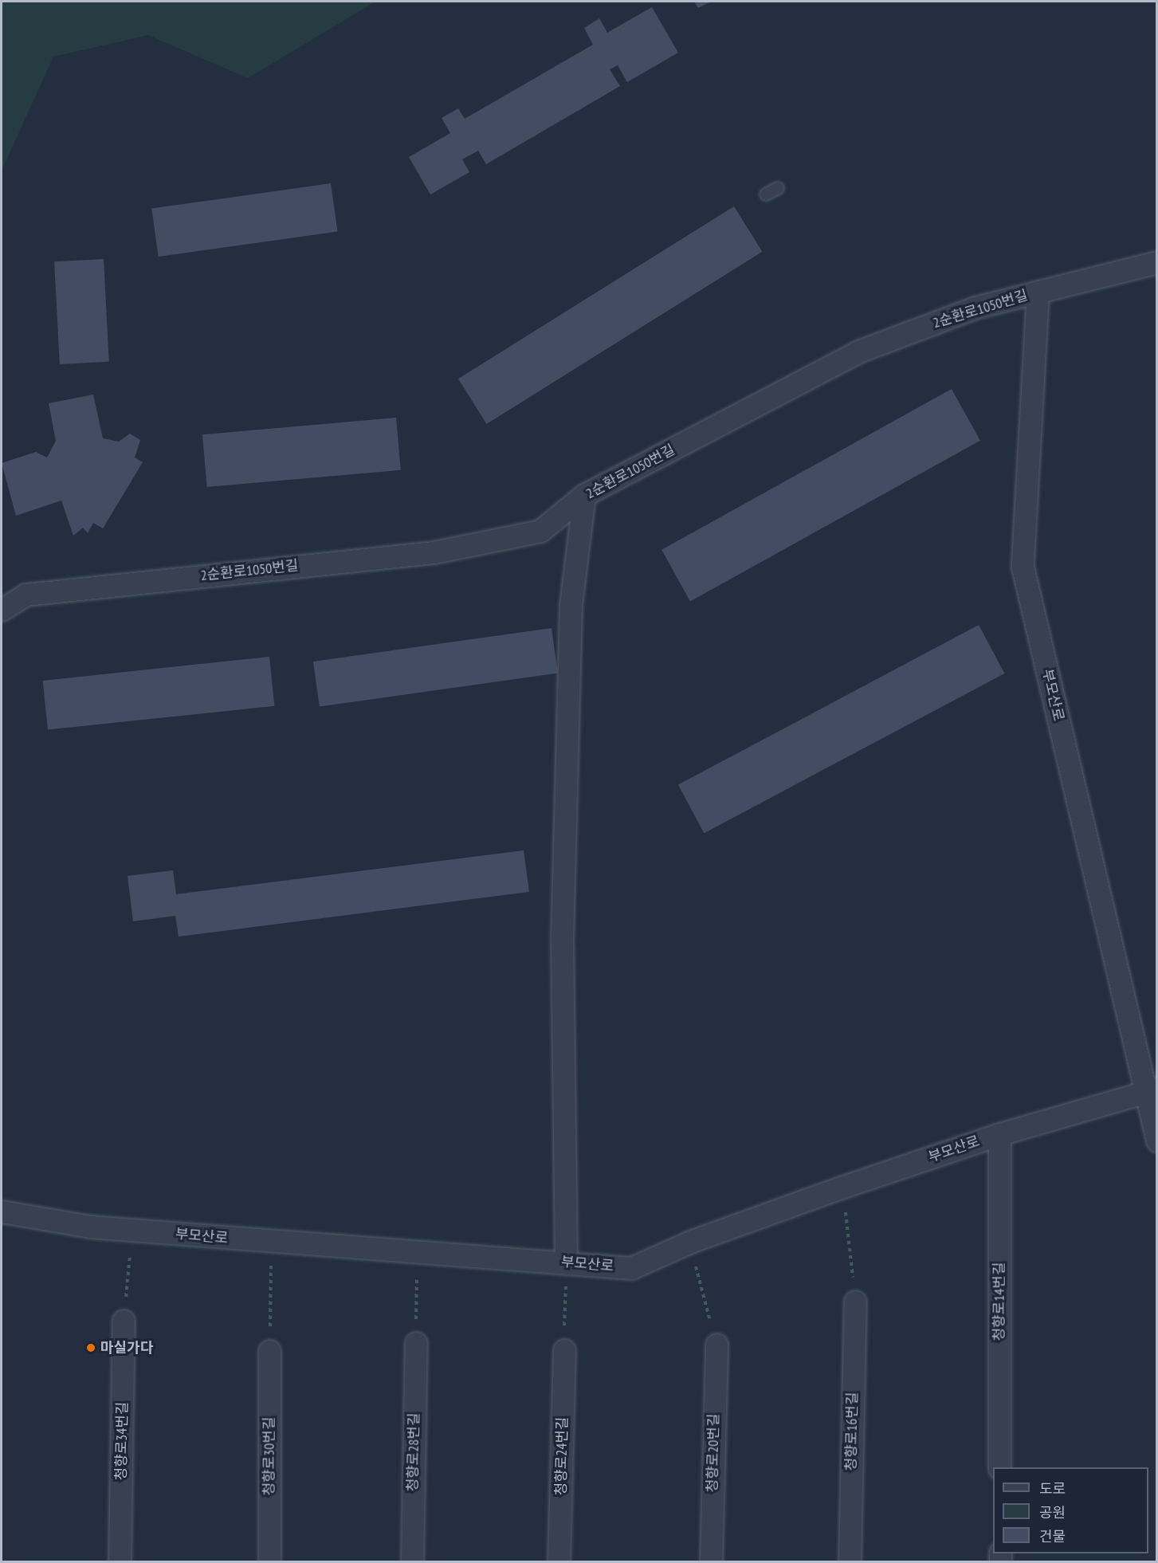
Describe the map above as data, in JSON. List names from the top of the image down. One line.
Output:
{"streets":{"street":["2순환로1050번길","부모산로","청향로14번길","청향로16번길","청향로34번길","청향로28번길","청향로20번길","청향로30번길","청향로24번길"]},"crossings":[["2순환로1050번길","부모산로"],["부모산로","청향로14번길"]],"places":["마실가다"],"legend":["도로","공원","건물"]}
